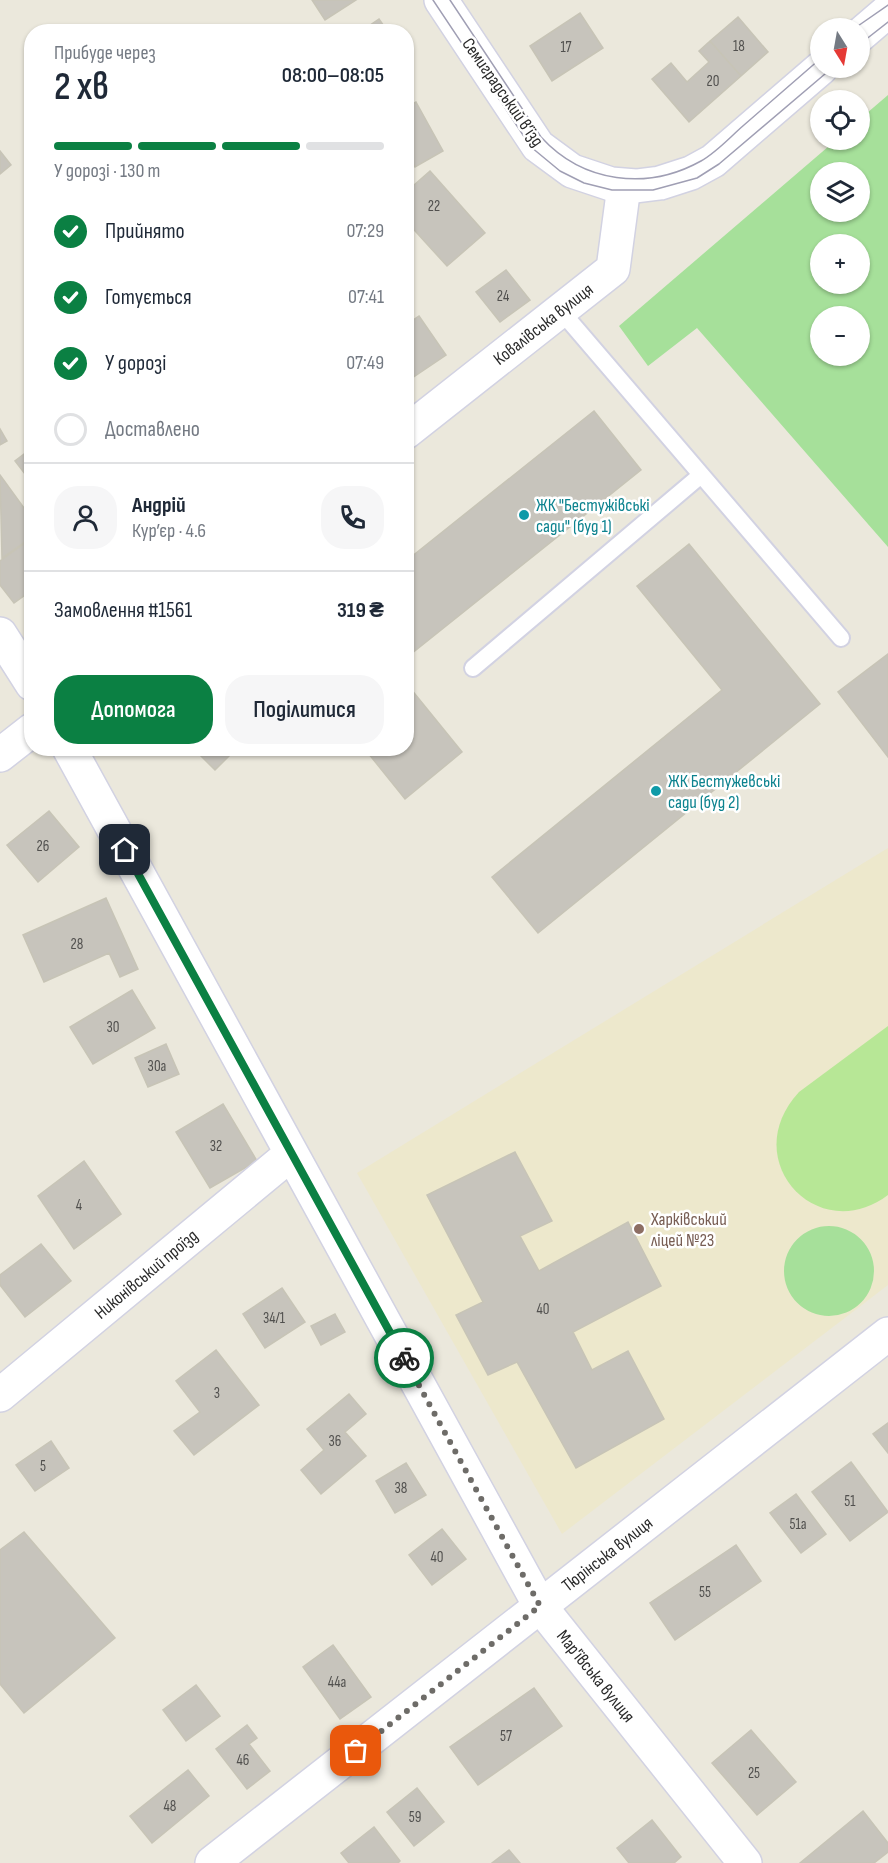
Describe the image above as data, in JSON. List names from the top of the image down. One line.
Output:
{"streets":{"street":["Семиградський в’їзд","Ковалівська вулиця","Никонівський проїзд","Тюрінська вулиця","Мар'ївська вулиця"]},"crossings":[["Семиградський в’їзд","Ковалівська вулиця"],["Никонівський проїзд","Мар'ївська вулиця"],["Тюрінська вулиця","Мар'ївська вулиця"]],"places":["ЖК \"Бестужівські сади\" (буд 1)","ЖК Бестужевські сади (буд 2)","Харківський ліцей №23"],"house_numbers":["18","17","20","22","24","26","28","30","30а","32","4","40","34/1","3","36","5","38","51","51а","40","55","44а","57","46","25","48","59"],"north":"bottom","page":{"map_buttons":["+","−"],"heading":["2 хв","Прибуде через","08:00–08:05"],"panel":["Андрій","Кур’єр · 4.6","Замовлення #1561","319 ₴"],"bar":"У дорозі · 130 m","list":[["Прийнято","07:29"],["Готується","07:41"],["У дорозі","07:49"],"Доставлено"],"buttons":["Допомога","Поділитися"]}}
